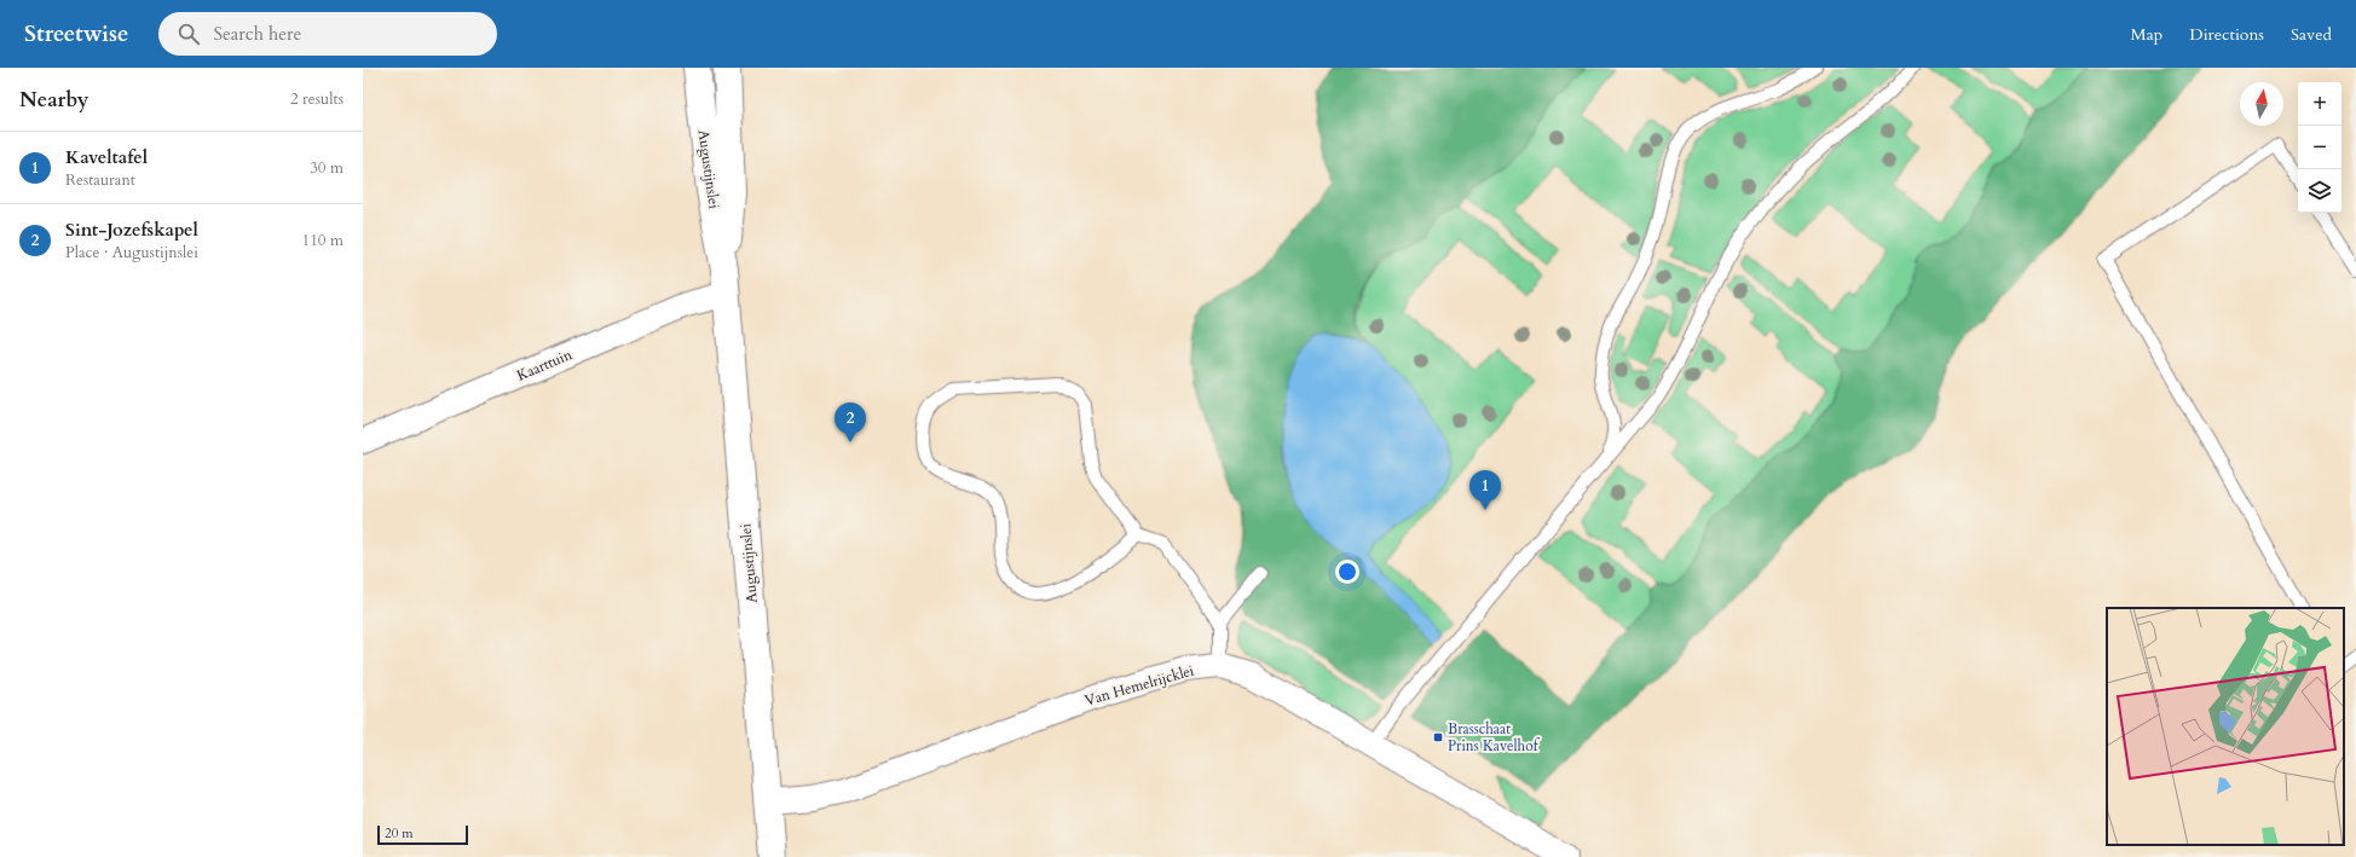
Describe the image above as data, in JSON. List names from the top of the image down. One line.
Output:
{"streets":{"street":["Augustijnslei","Kaarttuin","Van Hemelrijcklei"]},"crossings":[["Augustijnslei","Kaarttuin"],["Augustijnslei","Van Hemelrijcklei"]],"places":{"transit":["Brasschaat Prins Kavelhof"]},"scale_bar":"20 m","north":"top","page":{"header":"Streetwise","search":"Search here","nav":["Map","Directions","Saved"],"heading":["Nearby","2 results"],"map_buttons":["+","−"],"list":[{"mark":"1","name":"Kaveltafel","note":"Restaurant","value":"30 m"},{"mark":"2","name":"Sint-Jozefskapel","note":"Place · Augustijnslei","value":"110 m"}],"pins":["2","1"],"scale":"20 m"}}
